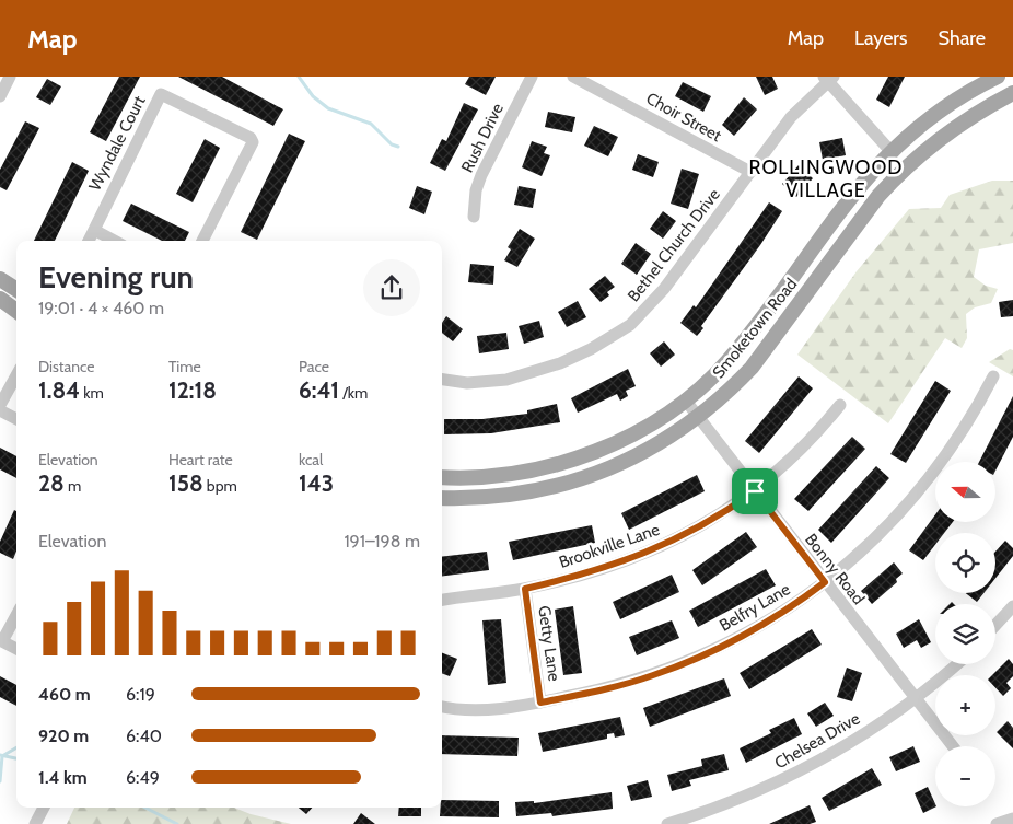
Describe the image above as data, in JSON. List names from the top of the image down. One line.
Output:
{"streets":{"main road":["Smoketown Road"],"street":["Choir Street","Rush Drive","Wyndale Court","Bethel Church Drive","Brookville Lane","Bonny Road","Belfry Lane","Getty Lane","Chelsea Drive"]},"crossings":[["Choir Street","Bethel Church Drive"],["Smoketown Road","Bonny Road"],["Brookville Lane","Bonny Road"],["Brookville Lane","Getty Lane"],["Bonny Road","Belfry Lane"],["Bonny Road","Chelsea Drive"],["Belfry Lane","Getty Lane"]],"districts":["ROLLINGWOOD VILLAGE"],"north":"left","page":{"header":"Map","nav":["Map","Layers","Share"],"heading":["Evening run","19:01 · 4 × 460 m"],"stats":[["Distance","1.84 km"],["Time","12:18"],["Pace","6:41 /km"],["Elevation","28 m"],["Heart rate","158 bpm"],["kcal","143"]],"map_buttons":["+","−"],"chart":["Elevation","191–198 m"],"list":[{"name":"460 m","note":"6:19"},{"name":"920 m","note":"6:40"},{"name":"1.4 km","note":"6:49"}]}}
